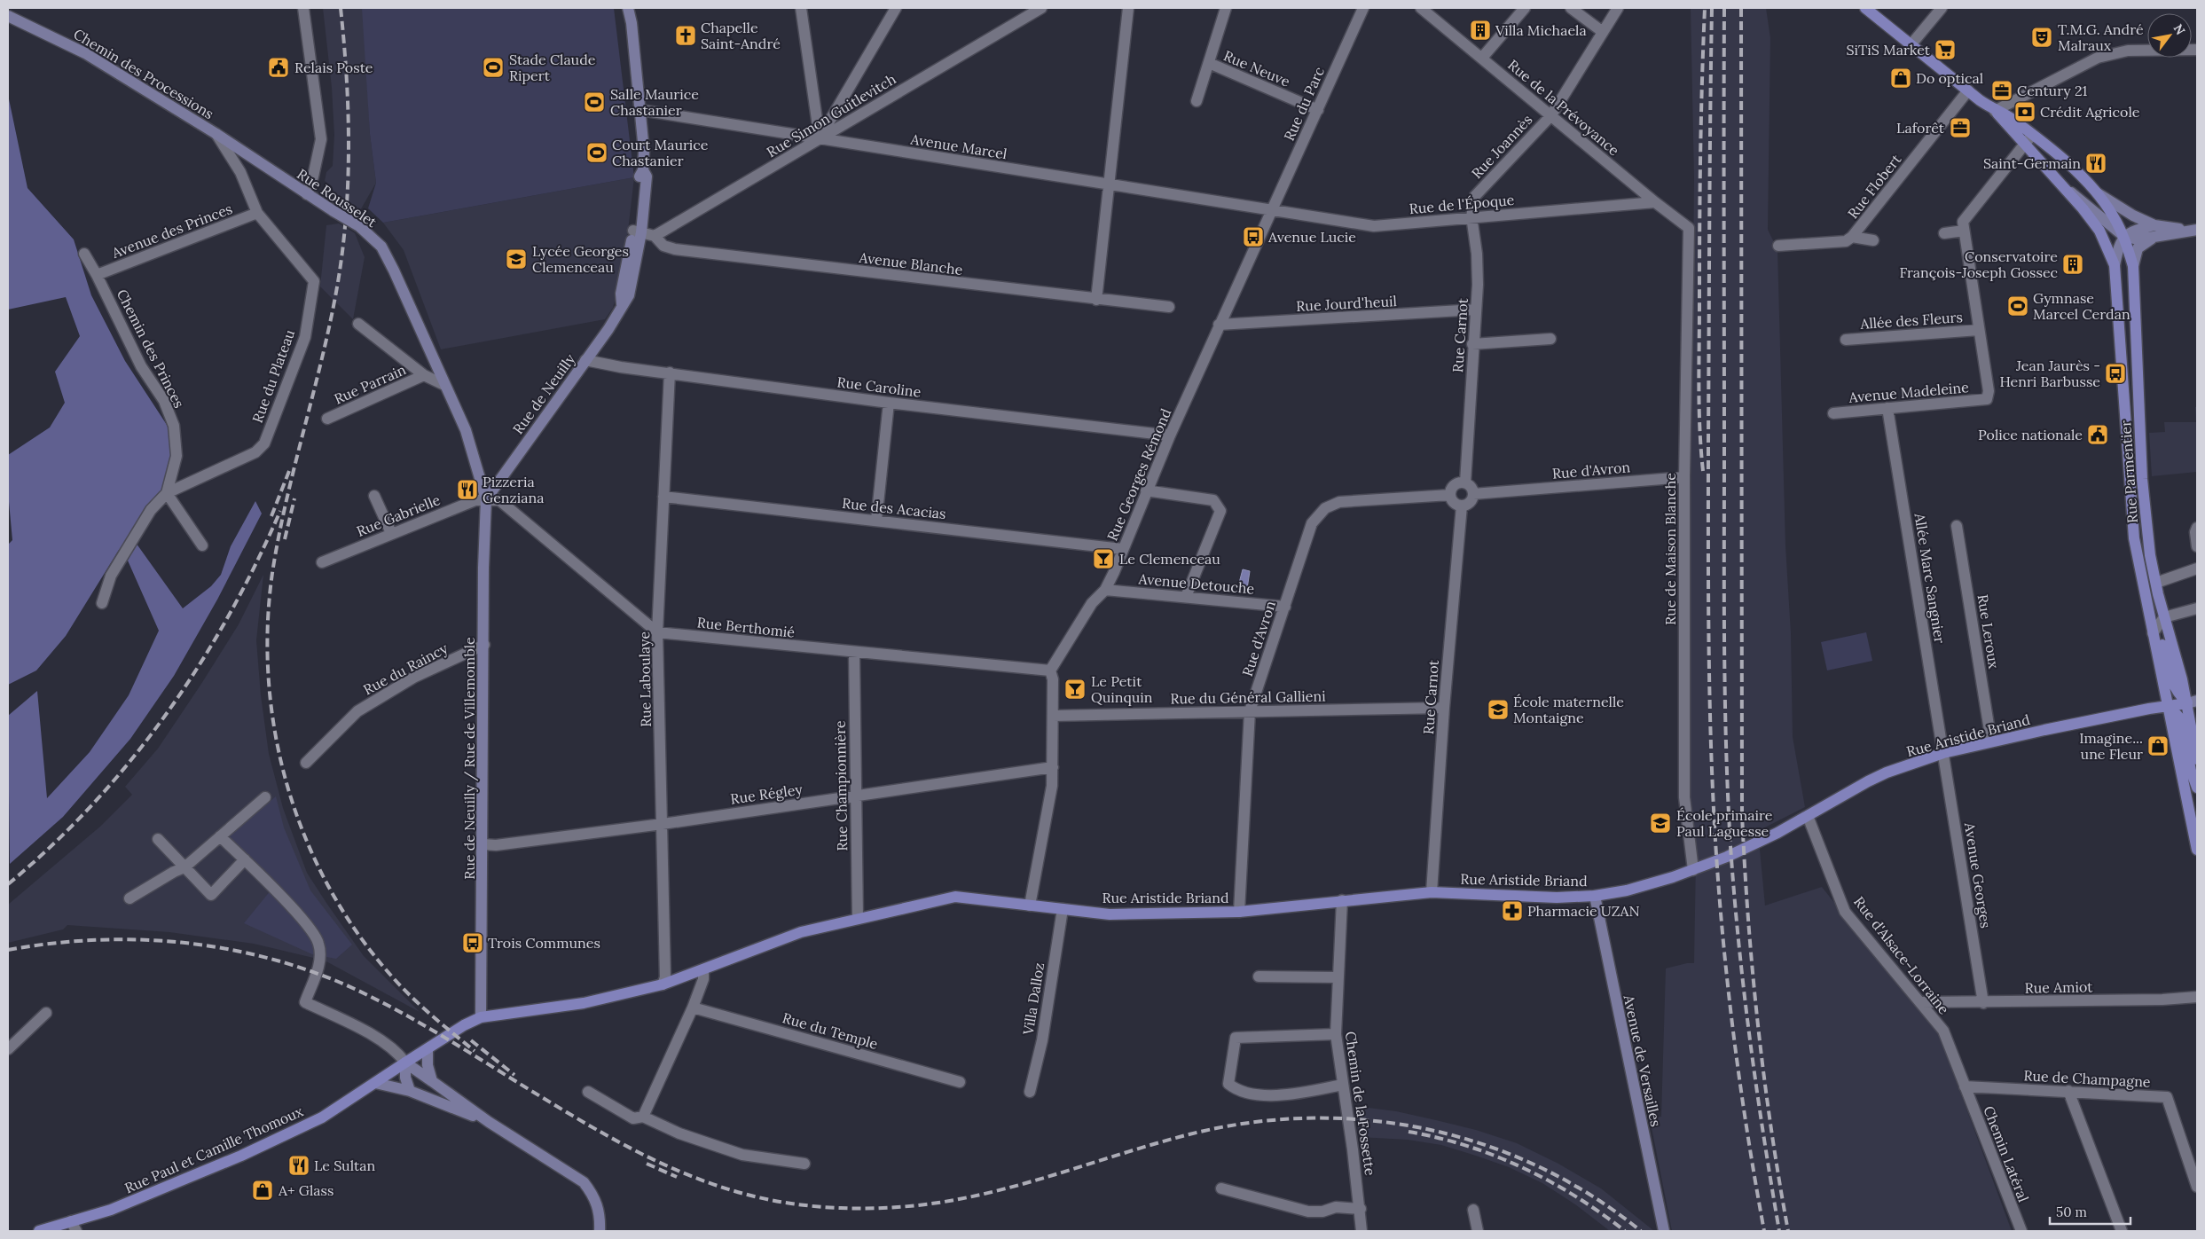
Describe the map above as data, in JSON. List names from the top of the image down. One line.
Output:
{"streets":{"main road":["Rue Parmentier","Rue Aristide Briand","Rue Paul et Camille Thomoux"],"street":["Rue Neuve","Chemin des Processions","Rue du Parc","Rue de la Prévoyance","Rue Simon Guitlevitch","Avenue Marcel","Rue Joannès","Rue Flobert","Rue Rousselet","Rue de l'Époque","Avenue des Princes","Avenue Blanche","Rue Jourd'heuil","Allée des Fleurs","Rue Carnot","Chemin des Princes","Rue du Plateau","Rue Parrain","Rue Caroline","Avenue Madeleine","Rue de Neuilly","Rue d'Avron","Rue Georges Rémond","Rue des Acacias","Rue Gabrielle","Rue de Maison Blanche","Allée Marc Sangnier","Avenue Detouche","Rue Berthomié","Rue Leroux","Rue du Raincy","Rue Laboulaye","Rue du Général Gallieni","Rue de Neuilly / Rue de Villemomble","Rue Championnière","Rue Régley","Avenue Georges","Rue d'Alsace-Lorraine","Rue Amiot","Villa Dalloz","Rue du Temple","Avenue de Versailles","Rue de Champagne","Chemin de la Fossette","Chemin Latéral"]},"crossings":[["Rue Neuve","Rue du Parc"],["Chemin des Processions","Rue Rousselet"],["Chemin des Processions","Rue du Plateau"],["Rue du Parc","Avenue Marcel"],["Rue du Parc","Rue de l'Époque"],["Rue du Parc","Rue Georges Rémond"],["Rue de la Prévoyance","Rue Joannès"],["Rue de la Prévoyance","Rue de l'Époque"],["Rue de la Prévoyance","Rue de Maison Blanche"],["Rue Simon Guitlevitch","Avenue Marcel"],["Rue Simon Guitlevitch","Avenue Blanche"],["Avenue Marcel","Rue de l'Époque"],["Avenue Marcel","Rue de Neuilly"],["Avenue Marcel","Rue Georges Rémond"],["Rue Joannès","Rue de l'Époque"],["Rue Joannès","Rue Carnot"],["Rue Rousselet","Rue du Plateau"],["Rue Rousselet","Rue de Neuilly"],["Rue Rousselet","Rue Gabrielle"],["Rue Rousselet","Rue de Neuilly / Rue de Villemomble"],["Rue de l'Époque","Rue Carnot"],["Rue de l'Époque","Rue Georges Rémond"],["Avenue des Princes","Chemin des Princes"],["Avenue des Princes","Rue du Plateau"],["Rue Jourd'heuil","Rue Carnot"],["Rue Jourd'heuil","Rue Georges Rémond"],["Allée des Fleurs","Avenue Madeleine"],["Rue Carnot","Rue d'Avron"],["Rue Carnot","Rue du Général Gallieni"],["Rue Carnot","Rue Aristide Briand"],["Chemin des Princes","Rue du Plateau"],["Rue Caroline","Rue de Neuilly"],["Rue Caroline","Rue Georges Rémond"],["Rue Caroline","Rue Laboulaye"],["Avenue Madeleine","Allée Marc Sangnier"],["Rue de Neuilly","Rue Gabrielle"],["Rue de Neuilly","Rue de Neuilly / Rue de Villemomble"],["Rue d'Avron","Rue de Maison Blanche"],["Rue d'Avron","Avenue Detouche"],["Rue d'Avron","Rue du Général Gallieni"],["Rue d'Avron","Rue Aristide Briand"],["Rue Parmentier","Rue Aristide Briand"],["Rue Georges Rémond","Rue des Acacias"],["Rue Georges Rémond","Avenue Detouche"],["Rue Georges Rémond","Rue Berthomié"],["Rue des Acacias","Rue Laboulaye"],["Rue Gabrielle","Rue de Neuilly / Rue de Villemomble"],["Rue de Maison Blanche","Rue Aristide Briand"],["Allée Marc Sangnier","Rue Aristide Briand"],["Allée Marc Sangnier","Avenue Georges"],["Rue Berthomié","Rue Laboulaye"],["Rue Berthomié","Rue Championnière"],["Rue Leroux","Rue Aristide Briand"],["Rue du Raincy","Rue de Neuilly / Rue de Villemomble"],["Rue Laboulaye","Rue Régley"],["Rue Laboulaye","Rue Paul et Camille Thomoux"],["Rue Aristide Briand","Rue Championnière"],["Rue Aristide Briand","Avenue Georges"],["Rue Aristide Briand","Rue d'Alsace-Lorraine"],["Rue Aristide Briand","Villa Dalloz"],["Rue Aristide Briand","Avenue de Versailles"],["Rue Aristide Briand","Chemin de la Fossette"],["Rue Aristide Briand","Rue Paul et Camille Thomoux"],["Rue de Neuilly / Rue de Villemomble","Rue Régley"],["Rue de Neuilly / Rue de Villemomble","Rue Paul et Camille Thomoux"],["Rue Championnière","Rue Régley"],["Avenue Georges","Rue Amiot"],["Rue d'Alsace-Lorraine","Rue Amiot"],["Rue d'Alsace-Lorraine","Rue de Champagne"],["Rue d'Alsace-Lorraine","Chemin Latéral"],["Rue de Champagne","Chemin Latéral"]],"places":{"building":["Villa Michaela","Conservatoire François-Joseph Gossec"],"church":["Chapelle Saint-André"],"theatre":["T.M.G. André Malraux"],"supermarket":["SiTiS Market"],"public building":["Relais Poste","Police nationale"],"sports":["Stade Claude Ripert","Salle Maurice Chastanier","Court Maurice Chastanier","Gymnase Marcel Cerdan"],"shop":["Do optical","Imagine... une Fleur","A+ Glass"],"office":["Century 21","Laforêt"],"bank":["Crédit Agricole"],"restaurant":["Saint-Germain","Pizzeria Genziana","Le Sultan"],"bus stop":["Avenue Lucie","Jean Jaurès - Henri Barbusse","Trois Communes"],"school or university":["Lycée Georges Clemenceau","École maternelle Montaigne","École primaire Paul Laguesse"],"bar":["Le Clemenceau","Le Petit Quinquin"],"pharmacy":["Pharmacie UZAN"]},"scale_bar":"50 m","north":"top right"}
